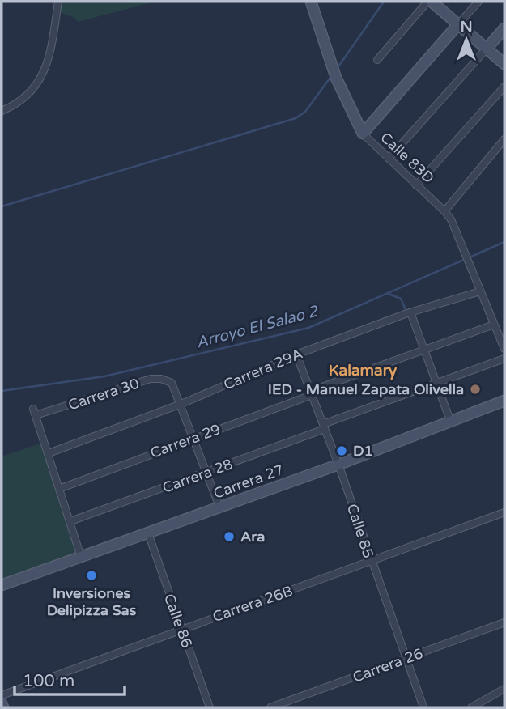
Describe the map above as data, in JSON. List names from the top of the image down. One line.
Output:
{"streets":{"street":["Calle 83D","Carrera 29A","Carrera 30","Carrera 29","Carrera 28","Carrera 27","Calle 85","Carrera 26B","Calle 86","Carrera 26"]},"crossings":[["Calle 83D","Carrera 29A"],["Calle 83D","Carrera 29"],["Carrera 29A","Carrera 30"],["Carrera 29A","Calle 85"],["Carrera 29","Calle 85"],["Carrera 28","Calle 85"],["Carrera 27","Calle 85"],["Carrera 27","Calle 86"],["Calle 85","Carrera 26B"],["Calle 85","Carrera 26"],["Carrera 26B","Calle 86"]],"districts":["Kalamary"],"water":["Arroyo El Salao 2"],"places":["IED - Manuel Zapata Olivella","D1","Ara","Inversiones Delipizza Sas"],"scale_bar":"100 m","north":"top"}
